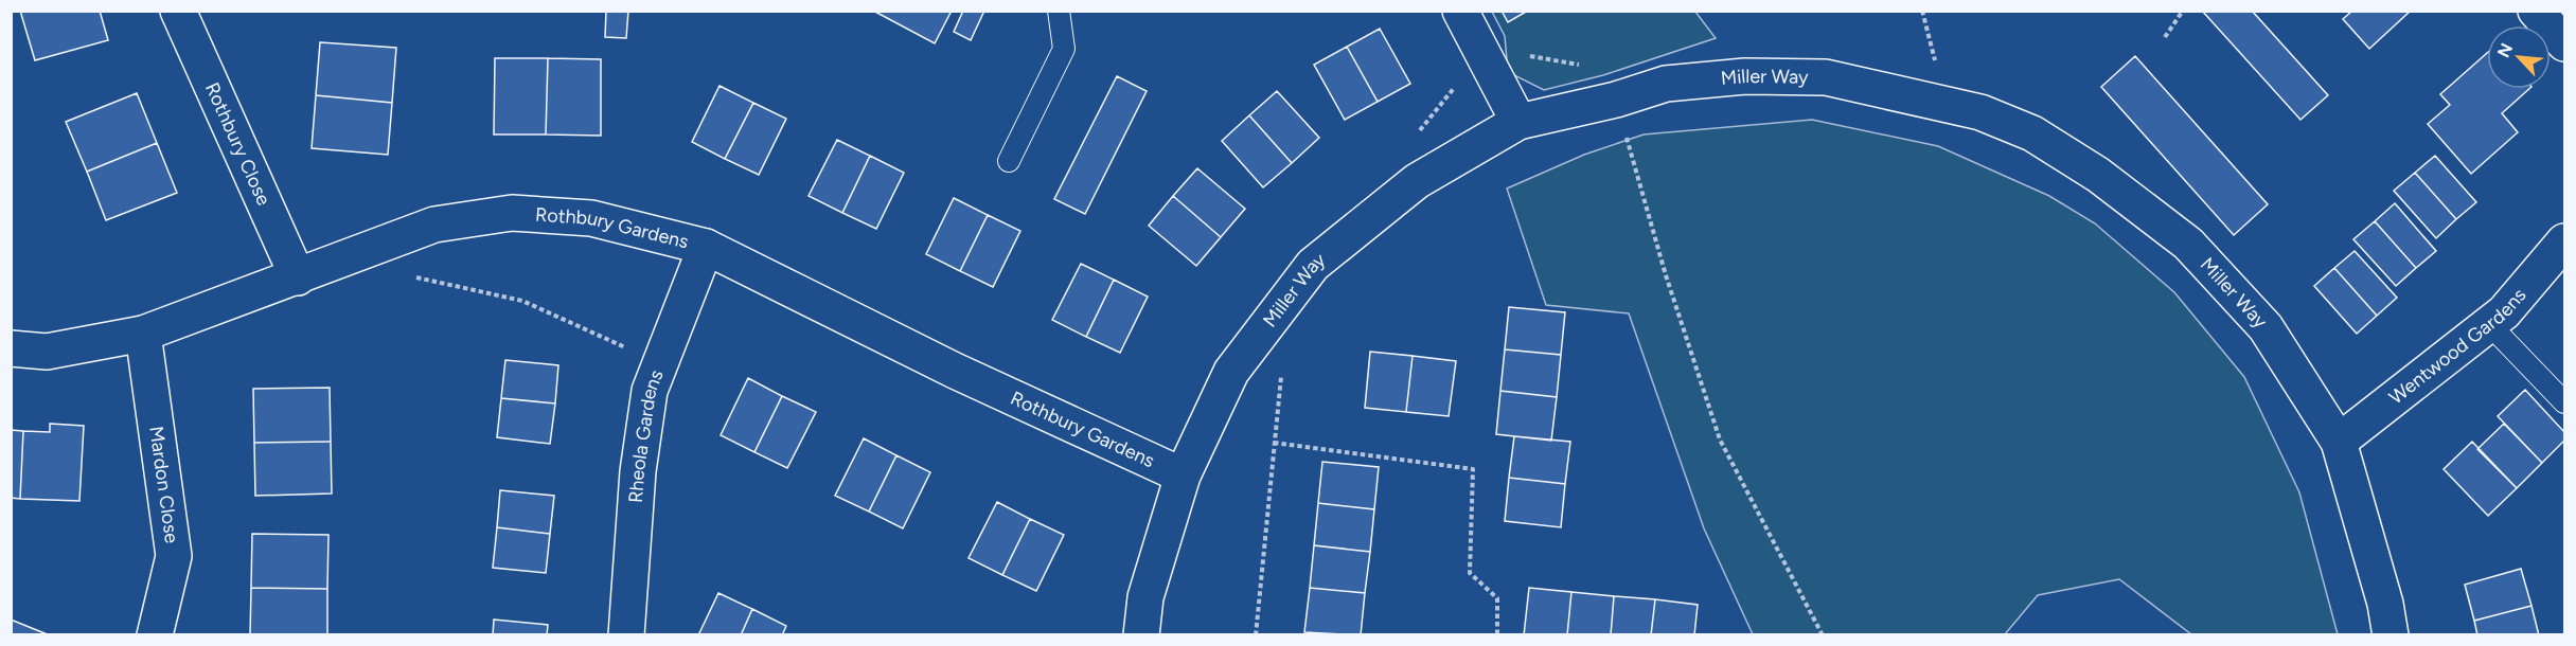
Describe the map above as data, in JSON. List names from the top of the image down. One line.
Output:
{"streets":{"street":["Miller Way","Rothbury Close","Rothbury Gardens","Wentwood Gardens","Rheola Gardens","Mardon Close"]},"crossings":[["Miller Way","Rothbury Gardens"],["Miller Way","Wentwood Gardens"],["Rothbury Close","Rothbury Gardens"],["Rothbury Gardens","Rheola Gardens"],["Rothbury Gardens","Mardon Close"]],"north":"top left"}
